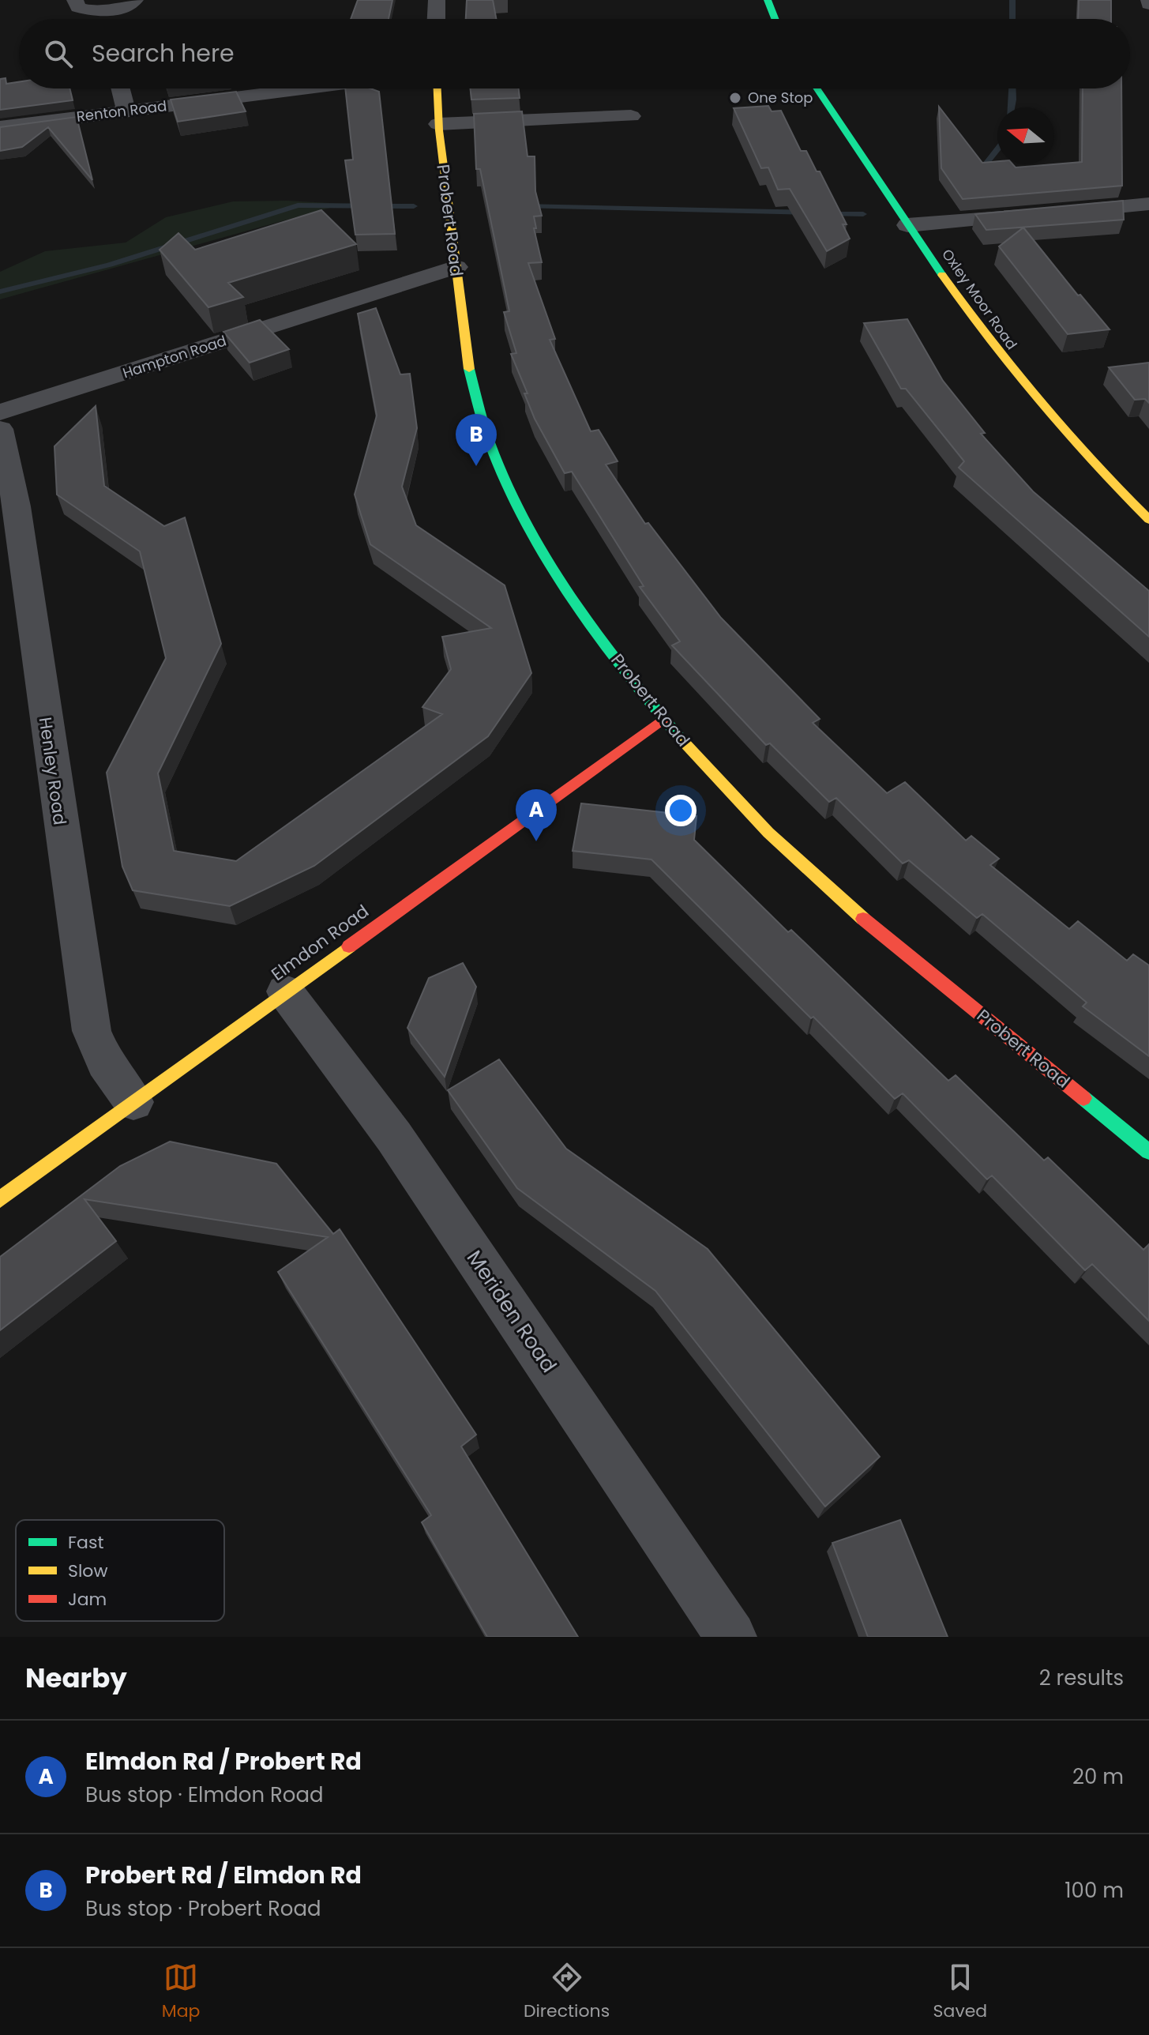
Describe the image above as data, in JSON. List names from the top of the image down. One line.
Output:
{"streets":{"street":["Renton Road","Probert Road","Oxley Moor Road","Hampton Road","Henley Road","Elmdon Road","Meriden Road"]},"crossings":[["Probert Road","Hampton Road"],["Probert Road","Elmdon Road"],["Henley Road","Elmdon Road"],["Elmdon Road","Meriden Road"]],"places":["One Stop"],"legend":["Fast","Slow","Jam"],"north":"left","page":{"search":"Search here","pins":["B","A"],"heading":["Nearby","2 results"],"list":[{"mark":"A","name":"Elmdon Rd / Probert Rd","note":"Bus stop · Elmdon Road","value":"20 m"},{"mark":"B","name":"Probert Rd / Elmdon Rd","note":"Bus stop · Probert Road","value":"100 m"}],"nav":["Map","Directions","Saved"]}}
